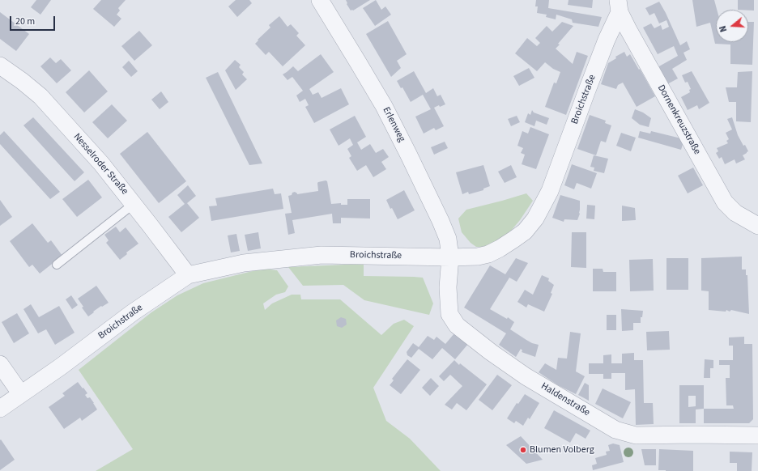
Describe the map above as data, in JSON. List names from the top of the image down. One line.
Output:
{"streets":{"street":["Broichstraße","Dornenkreuzstraße","Erlenweg","Nesselroder Straße","Haldenstraße"]},"crossings":[["Broichstraße","Dornenkreuzstraße"],["Broichstraße","Erlenweg"],["Broichstraße","Nesselroder Straße"],["Broichstraße","Haldenstraße"],["Erlenweg","Haldenstraße"]],"places":["Blumen Volberg"],"scale_bar":"20 m","north":"left"}
